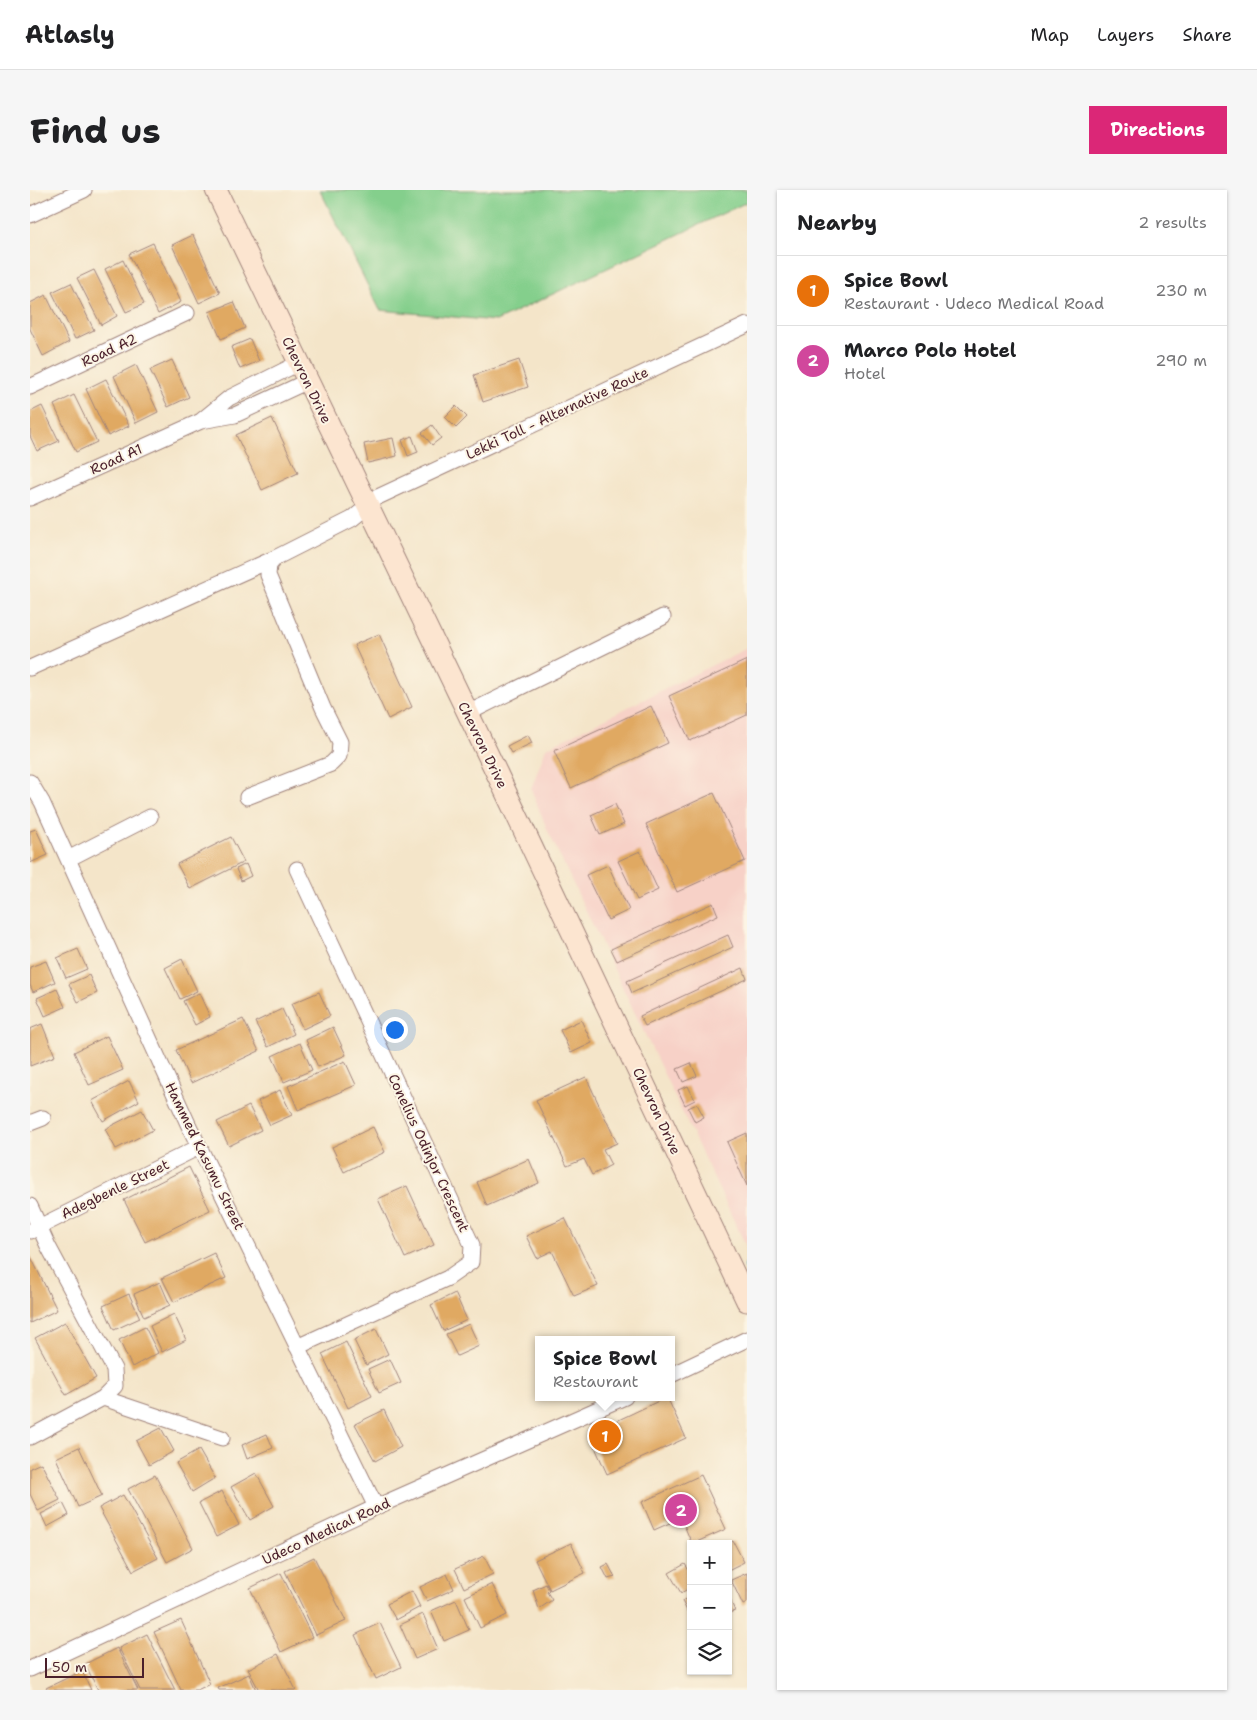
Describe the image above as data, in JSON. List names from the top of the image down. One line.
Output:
{"streets":{"main road":["Chevron Drive"],"street":["Road A2","Lekki Toll - Alternative Route","Road A1","Conelius Odinjor Crescent","Hammed Kasumu Street","Adegbenle Street","Udeco Medical Road"]},"crossings":[["Chevron Drive","Lekki Toll - Alternative Route"],["Chevron Drive","Road A1"],["Conelius Odinjor Crescent","Hammed Kasumu Street"],["Hammed Kasumu Street","Adegbenle Street"],["Hammed Kasumu Street","Udeco Medical Road"]],"scale_bar":"50 m","page":{"header":"Atlasly","nav":["Map","Layers","Share"],"buttons":"Directions","title":"Find us","heading":["Nearby","2 results"],"list":[{"mark":"1","name":"Spice Bowl","note":"Restaurant · Udeco Medical Road","value":"230 m"},{"mark":"2","name":"Marco Polo Hotel","note":"Hotel","value":"290 m"}],"popup":["Spice Bowl","Restaurant"],"pins":["1","2"],"map_buttons":["+","−"],"scale":"50 m"}}
